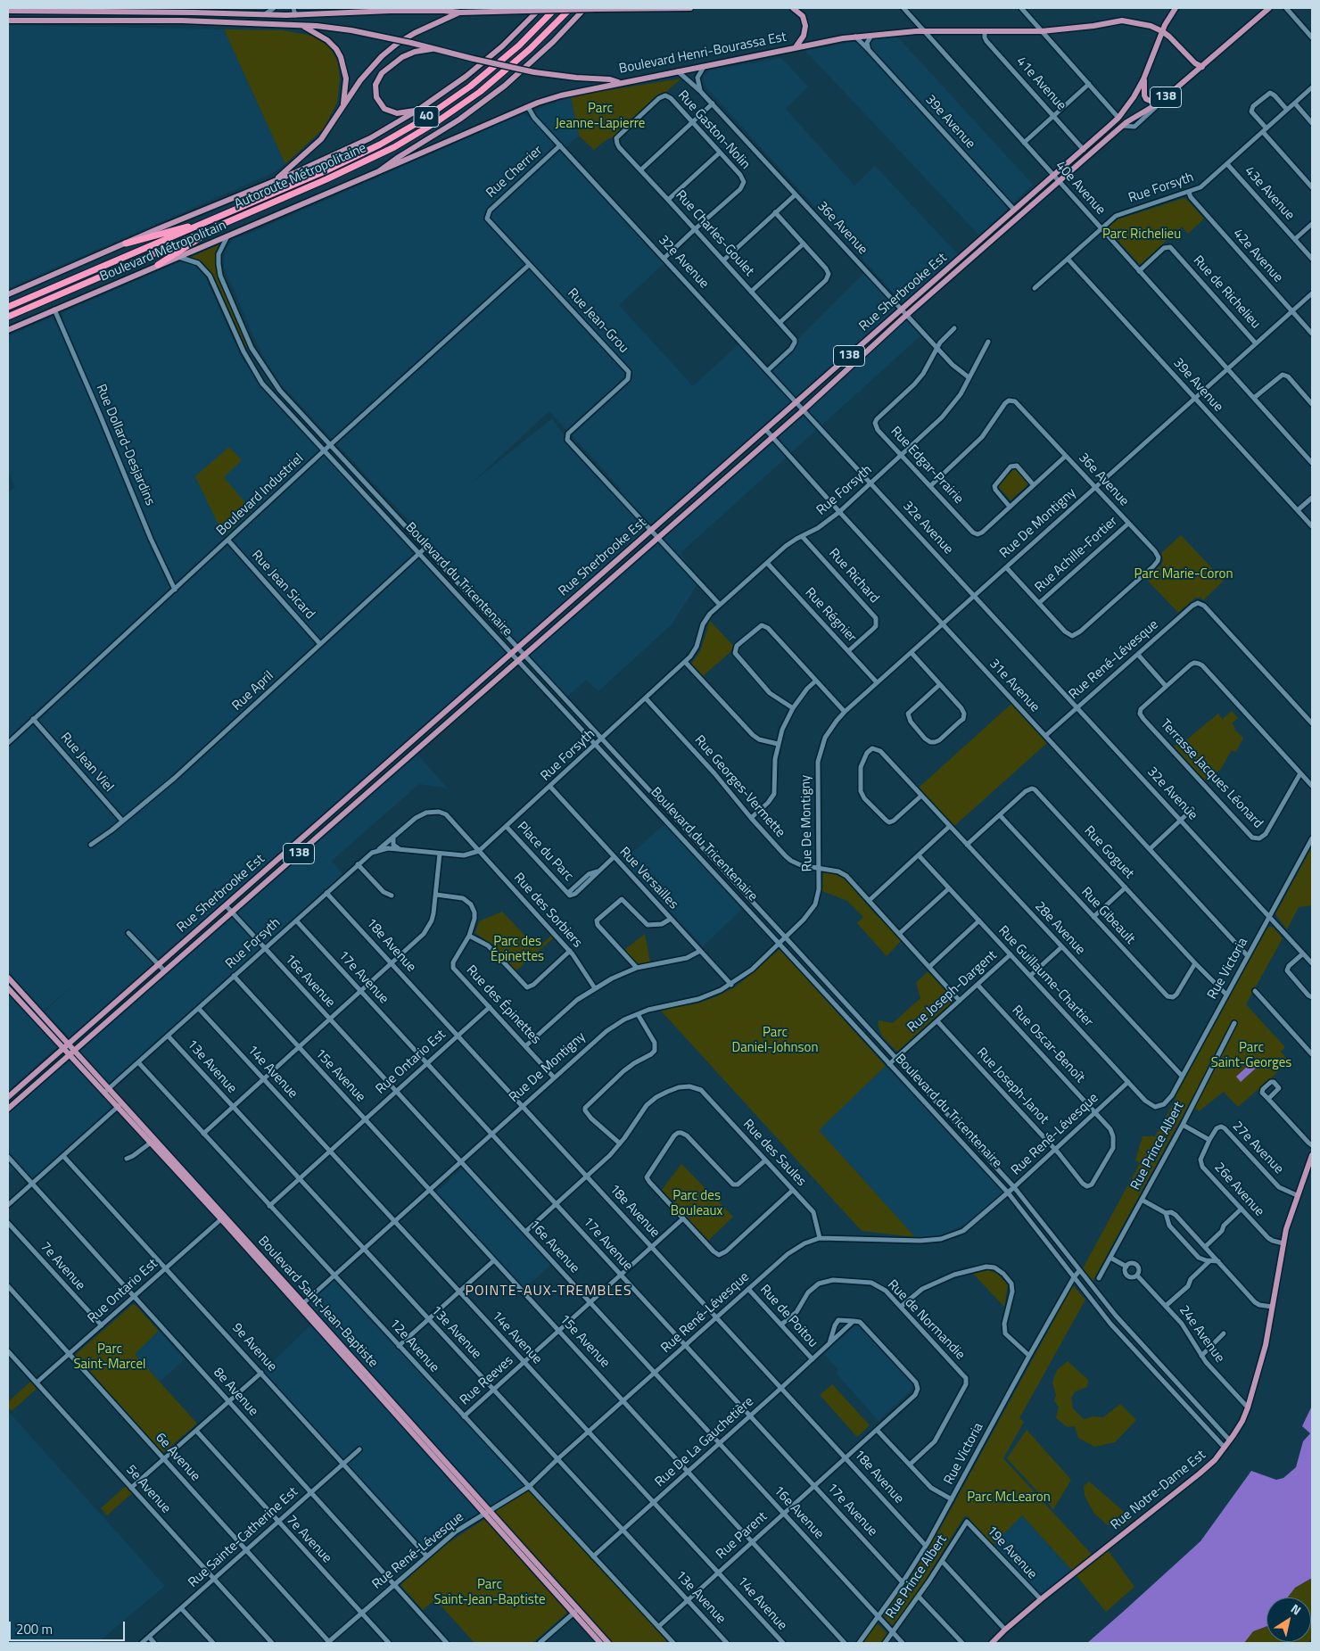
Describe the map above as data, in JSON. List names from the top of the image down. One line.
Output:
{"streets":{"highway":["40","Autoroute Métropolitaine"],"main road":["Boulevard Henri-Bourassa Est","138","Boulevard Métropolitain","Rue Sherbrooke Est","Boulevard Saint-Jean-Baptiste","Rue Notre-Dame Est"],"street":["41e Avenue","39e Avenue","Rue Gaston-Nolin","Rue Cherrier","40e Avenue","Rue Forsyth","43e Avenue","36e Avenue","Rue Charles-Goulet","42e Avenue","32e Avenue","Rue de Richelieu","Rue Jean-Grou","Rue Dollard-Desjardins","Rue Edgar-Prairie","Boulevard Industriel","Rue De Montigny","Rue Achille-Fortier","Rue Richard","Boulevard du Tricentenaire","Rue Jean Sicard","Rue Régnier","Rue René-Lévesque","31e Avenue","Rue April","Rue Jean Viel","Terrasse Jacques Léonard","Rue Georges-Vermette","Place du Parc","Rue Goguet","Rue Versailles","Rue des Sorbiers","Rue Gibeault","28e Avenue","18e Avenue","Rue Victoria","Rue Guillaume-Chartier","17e Avenue","16e Avenue","Rue Joseph-Dargent","Rue des Épinettes","Rue Oscar-Benoît","Rue Ontario Est","13e Avenue","14e Avenue","15e Avenue","Rue Joseph-Janot","Rue Prince Albert","27e Avenue","Rue des Saules","26e Avenue","7e Avenue","Rue de Poitou","Rue de Normandie","24e Avenue","12e Avenue","9e Avenue","Rue Reeves","8e Avenue","Rue De La Gauchetière","6e Avenue","5e Avenue","Rue Parent","Rue Sainte-Catherine Est","19e Avenue"]},"crossings":[["Boulevard Henri-Bourassa Est","41e Avenue"],["Boulevard Henri-Bourassa Est","39e Avenue"],["Boulevard Henri-Bourassa Est","40e Avenue"],["Boulevard Henri-Bourassa Est","36e Avenue"],["Boulevard Henri-Bourassa Est","Rue Sherbrooke Est"],["41e Avenue","Rue Sherbrooke Est"],["39e Avenue","Rue Forsyth"],["39e Avenue","Rue Sherbrooke Est"],["39e Avenue","Rue De Montigny"],["Rue Gaston-Nolin","Rue Charles-Goulet"],["Rue Cherrier","32e Avenue"],["Rue Cherrier","Rue Jean-Grou"],["40e Avenue","Rue Forsyth"],["40e Avenue","Rue Sherbrooke Est"],["40e Avenue","Rue de Richelieu"],["40e Avenue","Rue De Montigny"],["Rue Forsyth","43e Avenue"],["Rue Forsyth","36e Avenue"],["Rue Forsyth","42e Avenue"],["Rue Forsyth","32e Avenue"],["Rue Forsyth","Rue Edgar-Prairie"],["Rue Forsyth","Rue Richard"],["Rue Forsyth","Boulevard du Tricentenaire"],["Rue Forsyth","Rue Régnier"],["Rue Forsyth","31e Avenue"],["Rue Forsyth","Rue Georges-Vermette"],["Rue Forsyth","Place du Parc"],["Rue Forsyth","Rue Versailles"],["Rue Forsyth","Rue des Sorbiers"],["Rue Forsyth","18e Avenue"],["Rue Forsyth","17e Avenue"],["Rue Forsyth","16e Avenue"],["Rue Forsyth","13e Avenue"],["Rue Forsyth","14e Avenue"],["Rue Forsyth","15e Avenue"],["Rue Forsyth","Boulevard Saint-Jean-Baptiste"],["Rue Forsyth","12e Avenue"],["36e Avenue","Rue Sherbrooke Est"],["36e Avenue","Rue Edgar-Prairie"],["36e Avenue","Rue De Montigny"],["36e Avenue","Rue Achille-Fortier"],["Rue Charles-Goulet","32e Avenue"],["Boulevard Métropolitain","Rue Dollard-Desjardins"],["Boulevard Métropolitain","Boulevard du Tricentenaire"],["42e Avenue","Rue De Montigny"],["32e Avenue","Rue Sherbrooke Est"],["32e Avenue","Rue De Montigny"],["32e Avenue","Rue René-Lévesque"],["32e Avenue","Rue Victoria"],["Rue Sherbrooke Est","Rue Jean-Grou"],["Rue Sherbrooke Est","Boulevard du Tricentenaire"],["Rue Sherbrooke Est","31e Avenue"],["Rue Sherbrooke Est","16e Avenue"],["Rue Sherbrooke Est","Boulevard Saint-Jean-Baptiste"],["Rue de Richelieu","Rue De Montigny"],["Rue Jean-Grou","Boulevard Industriel"],["Rue Dollard-Desjardins","Boulevard Industriel"],["Boulevard Industriel","Boulevard du Tricentenaire"],["Boulevard Industriel","Rue Jean Sicard"],["Boulevard Industriel","Rue Jean Viel"],["Rue De Montigny","Boulevard du Tricentenaire"],["Rue De Montigny","Rue Régnier"],["Rue De Montigny","31e Avenue"],["Rue De Montigny","Rue Georges-Vermette"],["Rue De Montigny","Rue Versailles"],["Rue De Montigny","18e Avenue"],["Rue De Montigny","17e Avenue"],["Rue De Montigny","16e Avenue"],["Rue De Montigny","Rue des Épinettes"],["Rue De Montigny","13e Avenue"],["Rue De Montigny","14e Avenue"],["Rue De Montigny","15e Avenue"],["Rue De Montigny","Boulevard Saint-Jean-Baptiste"],["Rue De Montigny","12e Avenue"],["Rue Richard","Rue Régnier"],["Boulevard du Tricentenaire","Rue René-Lévesque"],["Boulevard du Tricentenaire","Rue April"],["Boulevard du Tricentenaire","Rue Victoria"],["Boulevard du Tricentenaire","Rue Joseph-Dargent"],["Boulevard du Tricentenaire","Rue Notre-Dame Est"],["Rue Jean Sicard","Rue April"],["Rue René-Lévesque","31e Avenue"],["Rue René-Lévesque","18e Avenue"],["Rue René-Lévesque","Rue Guillaume-Chartier"],["Rue René-Lévesque","17e Avenue"],["Rue René-Lévesque","16e Avenue"],["Rue René-Lévesque","Rue Oscar-Benoît"],["Rue René-Lévesque","13e Avenue"],["Rue René-Lévesque","14e Avenue"],["Rue René-Lévesque","15e Avenue"],["Rue René-Lévesque","Rue Joseph-Janot"],["Rue René-Lévesque","Rue des Saules"],["Rue René-Lévesque","7e Avenue"],["Rue René-Lévesque","Boulevard Saint-Jean-Baptiste"],["Rue René-Lévesque","Rue de Poitou"],["Rue René-Lévesque","12e Avenue"],["Rue René-Lévesque","9e Avenue"],["Rue René-Lévesque","8e Avenue"],["Rue René-Lévesque","6e Avenue"],["31e Avenue","Rue Victoria"],["Rue April","Rue Jean Viel"],["Rue Georges-Vermette","Rue Joseph-Dargent"],["Place du Parc","Rue Versailles"],["Rue Goguet","Rue Gibeault"],["Rue Goguet","28e Avenue"],["Rue Goguet","Rue Victoria"],["28e Avenue","Rue Victoria"],["18e Avenue","Rue Victoria"],["18e Avenue","Rue Ontario Est"],["18e Avenue","Rue Reeves"],["18e Avenue","Rue De La Gauchetière"],["18e Avenue","Rue Parent"],["Rue Victoria","Rue Guillaume-Chartier"],["Rue Victoria","17e Avenue"],["Rue Victoria","16e Avenue"],["Rue Guillaume-Chartier","Rue Joseph-Dargent"],["17e Avenue","Rue Ontario Est"],["17e Avenue","Rue Reeves"],["17e Avenue","Rue De La Gauchetière"],["17e Avenue","Rue Parent"],["16e Avenue","Rue Ontario Est"],["16e Avenue","Rue Prince Albert"],["16e Avenue","Rue Reeves"],["16e Avenue","Rue De La Gauchetière"],["16e Avenue","Rue Parent"],["Rue Joseph-Dargent","Rue Oscar-Benoît"],["Rue Joseph-Dargent","Rue Joseph-Janot"],["Rue des Épinettes","Rue Ontario Est"],["Rue Oscar-Benoît","Rue Joseph-Janot"],["Rue Ontario Est","13e Avenue"],["Rue Ontario Est","14e Avenue"],["Rue Ontario Est","15e Avenue"],["Rue Ontario Est","7e Avenue"],["Rue Ontario Est","Boulevard Saint-Jean-Baptiste"],["Rue Ontario Est","12e Avenue"],["Rue Ontario Est","9e Avenue"],["Rue Ontario Est","8e Avenue"],["Rue Ontario Est","6e Avenue"],["Rue Ontario Est","5e Avenue"],["13e Avenue","Rue Reeves"],["13e Avenue","Rue De La Gauchetière"],["13e Avenue","Rue Parent"],["14e Avenue","Rue Reeves"],["14e Avenue","Rue De La Gauchetière"],["14e Avenue","Rue Parent"],["15e Avenue","Rue Reeves"],["15e Avenue","Rue De La Gauchetière"],["15e Avenue","Rue Parent"],["Rue Prince Albert","24e Avenue"],["Rue Prince Albert","19e Avenue"],["27e Avenue","26e Avenue"],["27e Avenue","Rue Notre-Dame Est"],["26e Avenue","Rue Notre-Dame Est"],["7e Avenue","Rue Sainte-Catherine Est"],["Rue de Poitou","Rue de Normandie"],["Rue de Poitou","Rue De La Gauchetière"],["24e Avenue","Rue Notre-Dame Est"],["12e Avenue","Rue Reeves"],["12e Avenue","Rue De La Gauchetière"],["12e Avenue","Rue Parent"],["9e Avenue","Rue Sainte-Catherine Est"],["8e Avenue","Rue Sainte-Catherine Est"],["Rue De La Gauchetière","Rue Parent"],["6e Avenue","Rue Sainte-Catherine Est"],["5e Avenue","Rue Sainte-Catherine Est"],["Rue Notre-Dame Est","19e Avenue"]],"districts":["POINTE-AUX-TREMBLES"],"parks":["Parc Jeanne-Lapierre","Parc Richelieu","Parc Marie-Coron","Parc des Épinettes","Parc Daniel-Johnson","Parc Saint-Georges","Parc des Bouleaux","Parc Saint-Marcel","Parc McLearon","Parc Saint-Jean-Baptiste"],"scale_bar":"200 m","north":"top right"}
